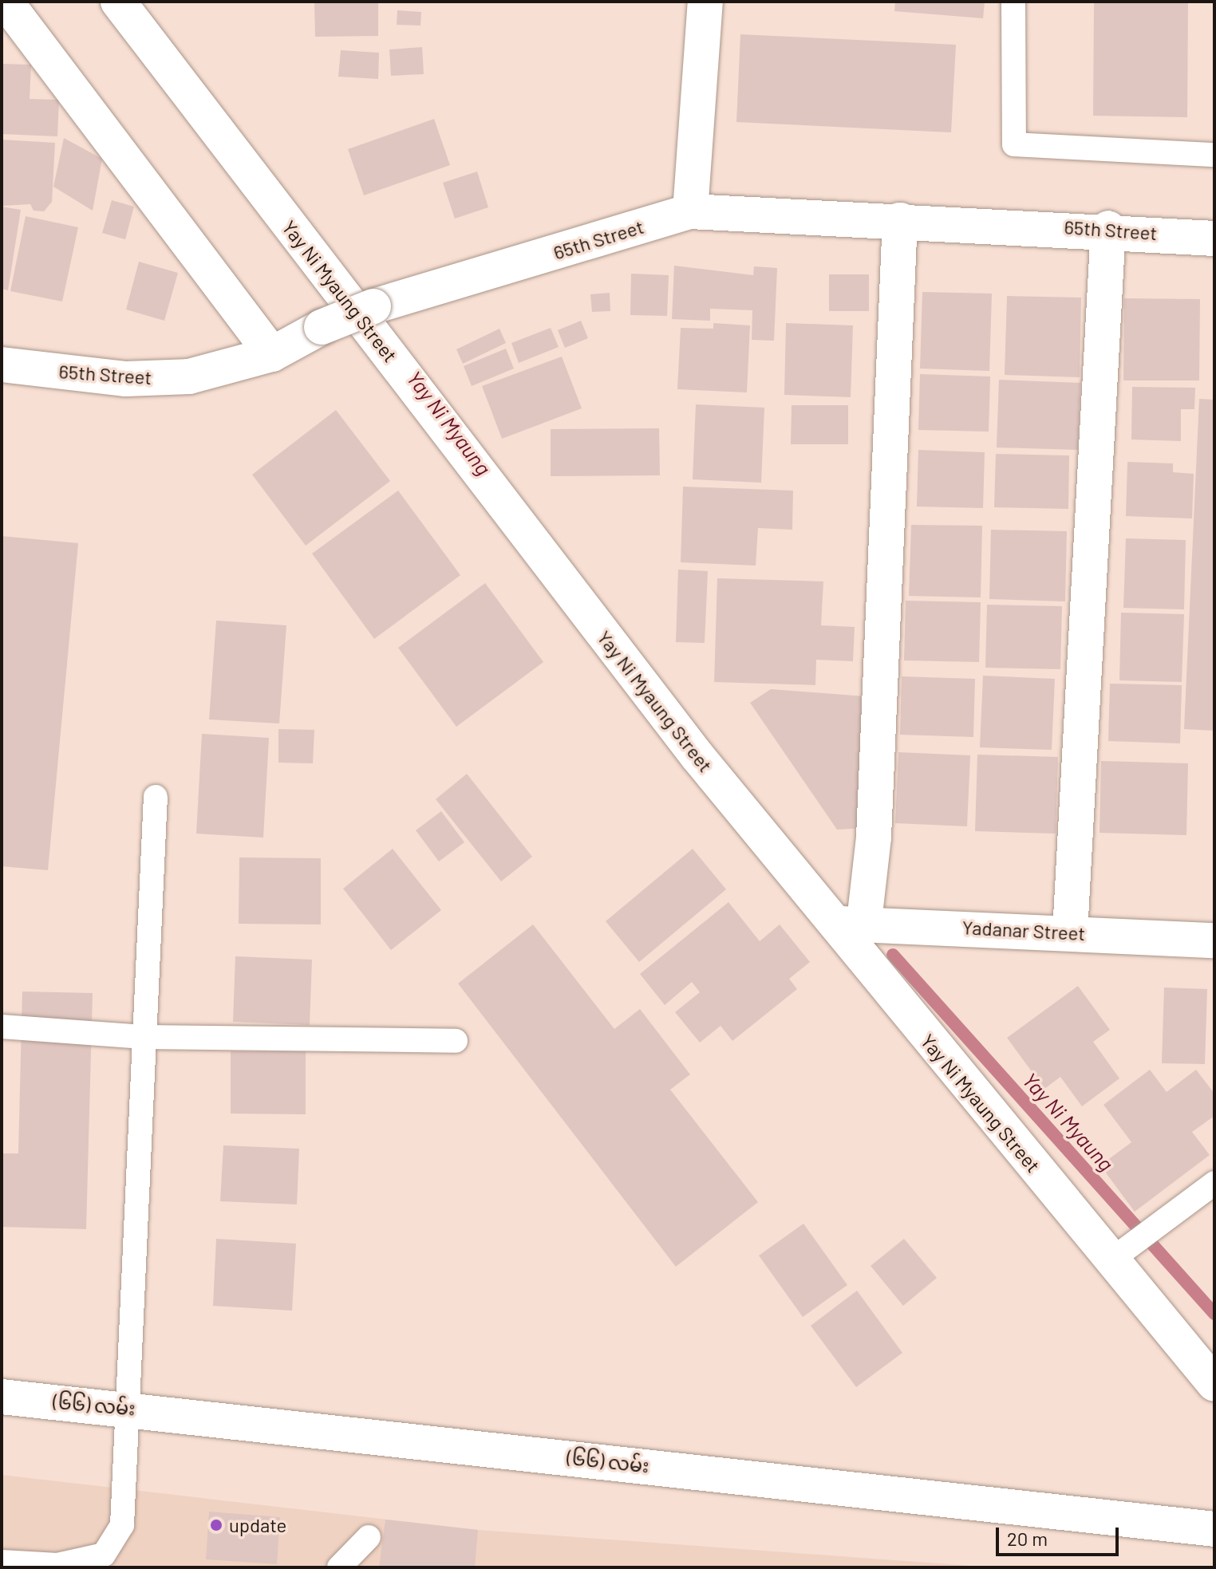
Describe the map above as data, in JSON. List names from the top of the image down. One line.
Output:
{"streets":{"street":["65th Street","Yay Ni Myaung Street","Yadanar Street","(၆၆) လမ်း"]},"crossings":[["Yay Ni Myaung Street","Yadanar Street"]],"water":["Yay Ni Myaung"],"places":["update"],"scale_bar":"20 m"}
